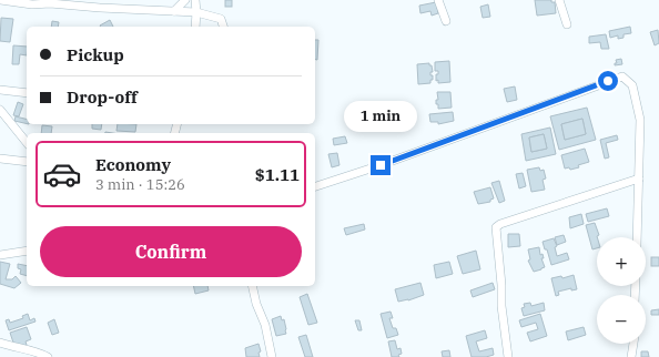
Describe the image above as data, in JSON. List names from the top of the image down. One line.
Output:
{"page":{"banner":["Pickup","Drop-off"],"bubble":"1 min","list":[{"name":"Economy","note":"3 min · 15:26","value":"$1.11"}],"buttons":"Confirm","map_buttons":["+","−"]}}
